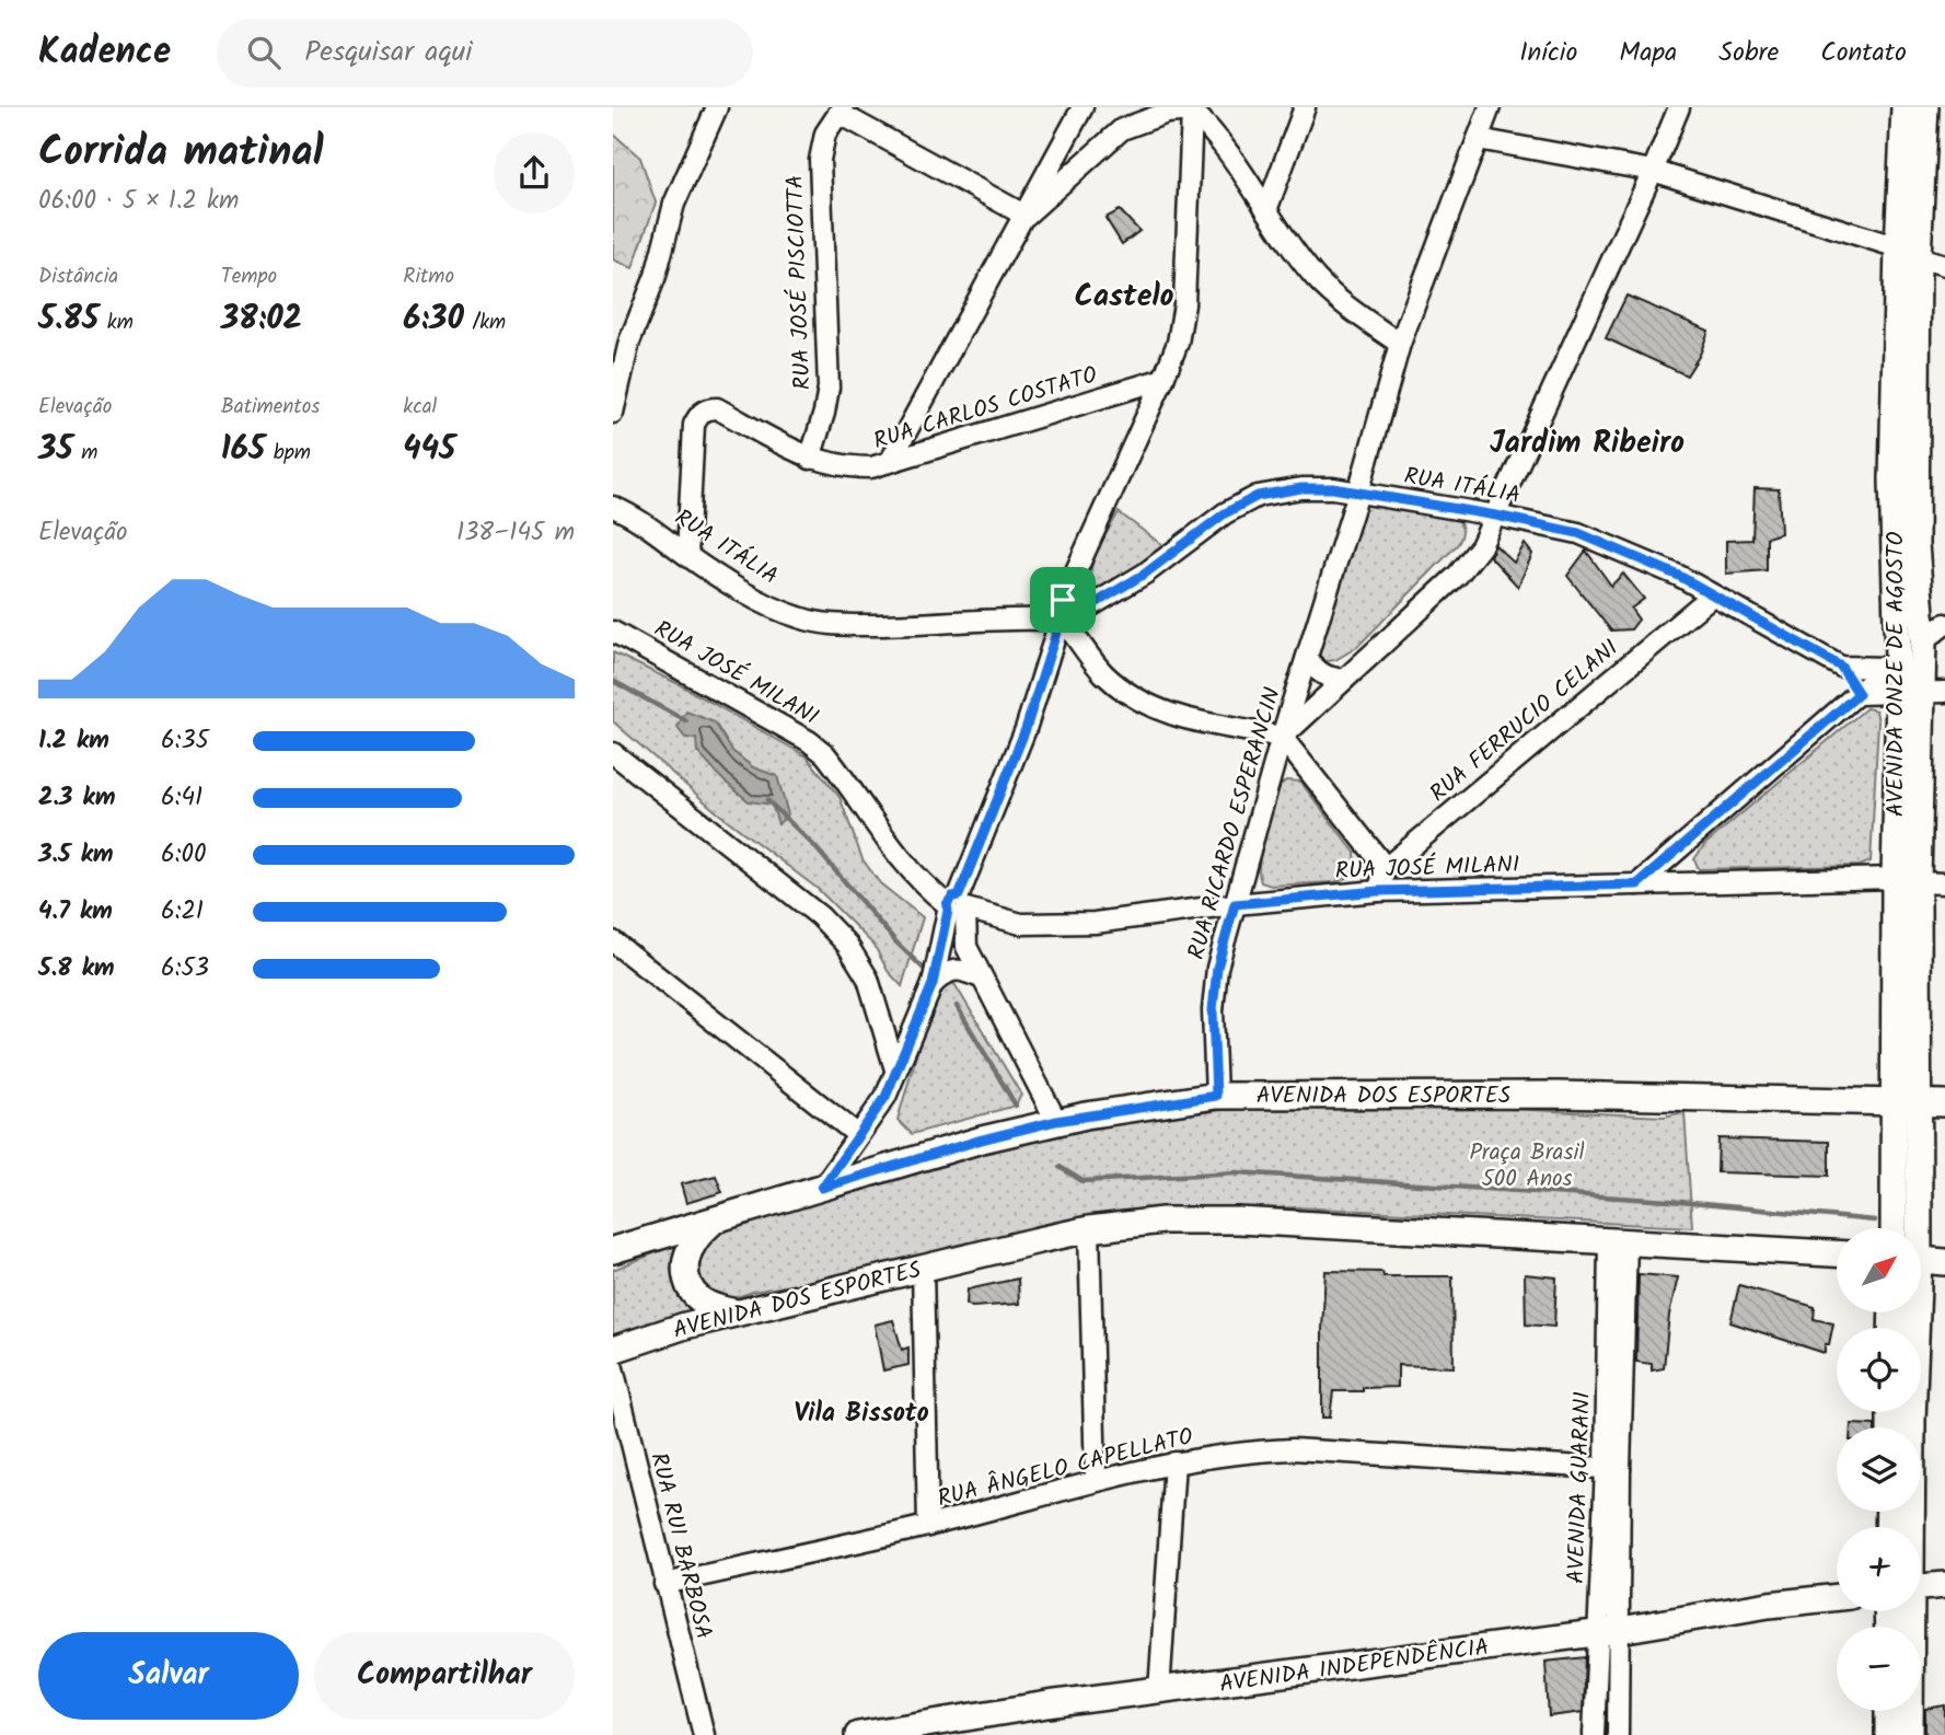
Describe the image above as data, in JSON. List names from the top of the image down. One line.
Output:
{"streets":{"main road":["AVENIDA ONZE DE AGOSTO","AVENIDA DOS ESPORTES","AVENIDA INDEPENDÊNCIA"],"street":["RUA JOSÉ PISCIOTTA","RUA CARLOS COSTATO","RUA ITÁLIA","RUA JOSÉ MILANI","RUA FERRUCIO CELANI","RUA RICARDO ESPERANCIN","RUA ÂNGELO CAPELLATO","AVENIDA GUARANI","RUA RUI BARBOSA"]},"crossings":[["RUA JOSÉ PISCIOTTA","RUA CARLOS COSTATO"],["RUA CARLOS COSTATO","RUA ITÁLIA"],["RUA ITÁLIA","RUA FERRUCIO CELANI"],["RUA ITÁLIA","RUA RICARDO ESPERANCIN"],["RUA JOSÉ MILANI","AVENIDA ONZE DE AGOSTO"],["RUA JOSÉ MILANI","RUA RICARDO ESPERANCIN"],["AVENIDA ONZE DE AGOSTO","AVENIDA DOS ESPORTES"],["RUA RICARDO ESPERANCIN","AVENIDA DOS ESPORTES"],["AVENIDA DOS ESPORTES","AVENIDA GUARANI"],["RUA ÂNGELO CAPELLATO","AVENIDA GUARANI"],["RUA ÂNGELO CAPELLATO","RUA RUI BARBOSA"],["AVENIDA GUARANI","AVENIDA INDEPENDÊNCIA"]],"districts":["Castelo","Jardim Ribeiro","Vila Bissoto"],"parks":["Praça Brasil 500 Anos"],"north":"top right","page":{"header":"Kadence","search":"Pesquisar aqui","nav":["Início","Mapa","Sobre","Contato"],"heading":["Corrida matinal","06:00 · 5 × 1.2 km"],"stats":[["Distância","5.85 km"],["Tempo","38:02"],["Ritmo","6:30 /km"],["Elevação","35 m"],["Batimentos","165 bpm"],["kcal","445"]],"chart":["Elevação","138–145 m"],"list":[{"name":"1.2 km","note":"6:35"},{"name":"2.3 km","note":"6:41"},{"name":"3.5 km","note":"6:00"},{"name":"4.7 km","note":"6:21"},{"name":"5.8 km","note":"6:53"}],"map_buttons":["+","−"],"buttons":["Salvar","Compartilhar"]}}
